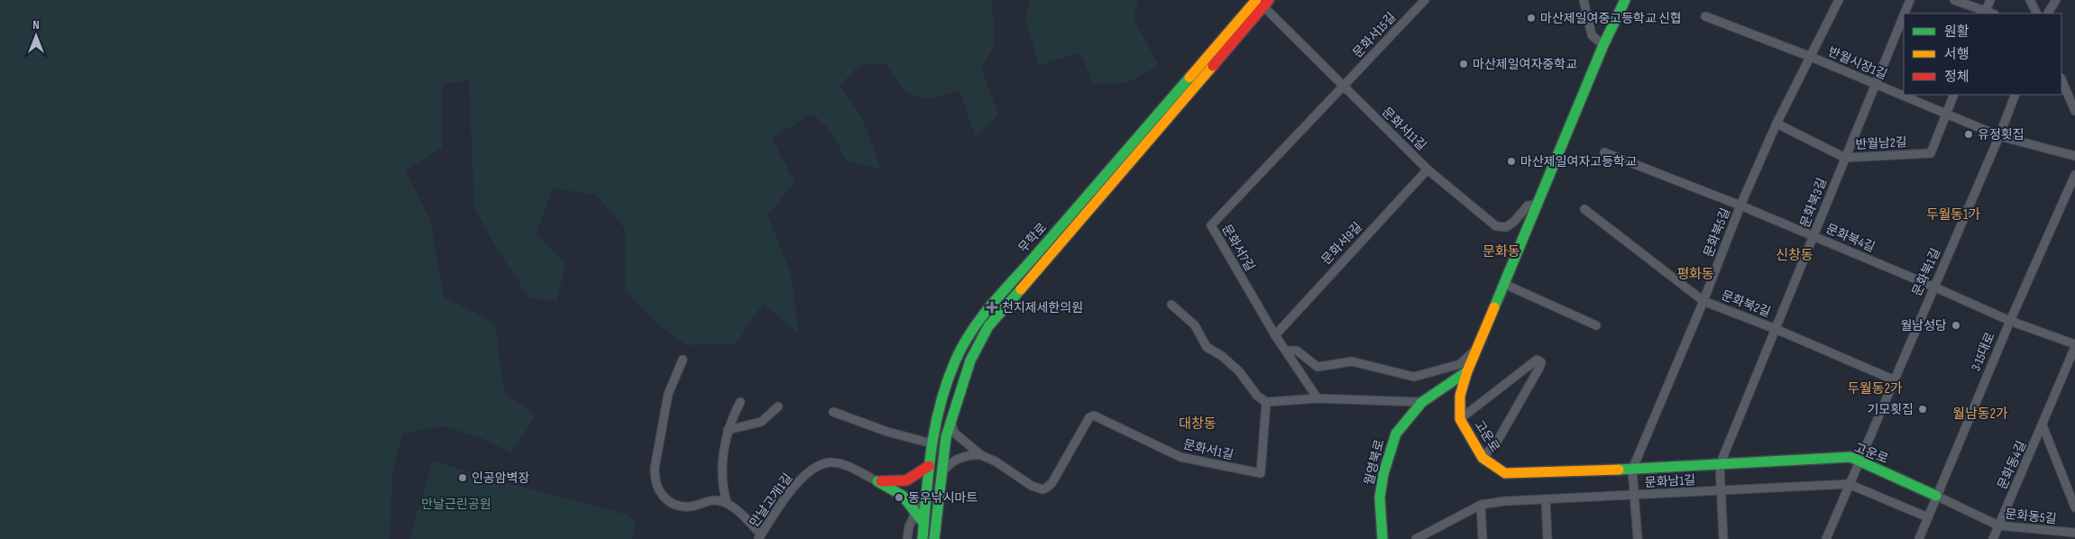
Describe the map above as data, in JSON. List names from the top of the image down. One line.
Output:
{"streets":{"main road":["무학로","고운로","월영북로"],"street":["문화서15길","반월시장1길","문화서11길","반월남2길","문화북3길","문화북5길","문화북4길","문화서9길","문화서7길","문화북1길","문화북2길","3·15대로","문화서1길","문화동4길","문화남1길","만날고개1길","문화동5길"]},"crossings":[["문화서15길","문화서11길"],["문화서15길","문화서7길"],["반월시장1길","반월남2길"],["반월시장1길","문화북3길"],["반월시장1길","문화북5길"],["반월시장1길","문화북1길"],["문화서11길","무학로"],["문화서11길","문화서9길"],["문화서11길","문화서7길"],["문화서11길","고운로"],["반월남2길","문화북3길"],["반월남2길","문화북5길"],["문화북3길","문화북4길"],["문화북3길","문화북2길"],["문화북3길","고운로"],["문화북5길","문화북4길"],["문화북5길","문화북2길"],["문화북5길","고운로"],["무학로","문화서1길"],["문화북4길","문화북1길"],["문화북4길","3·15대로"],["문화북4길","문화동4길"],["문화서9길","문화서7길"],["문화북1길","문화북2길"],["문화북1길","고운로"],["문화북1길","문화남1길"],["3·15대로","고운로"],["3·15대로","문화남1길"],["3·15대로","문화동5길"],["고운로","월영북로"],["고운로","문화동5길"],["문화동4길","문화동5길"]],"districts":["두월동1가","문화동","신창동","평화동","두월동2가","월남동2가","대창동"],"parks":["만날근린공원"],"places":{"other":["마산제일여중고등학교 신협","마산제일여자중학교","유정횟집","마산제일여자고등학교","월남성당","기모횟집","인공암벽장","동우낚시마트"],"health":["천지제세한의원"]},"legend":["원활","서행","정체"],"north":"top"}
